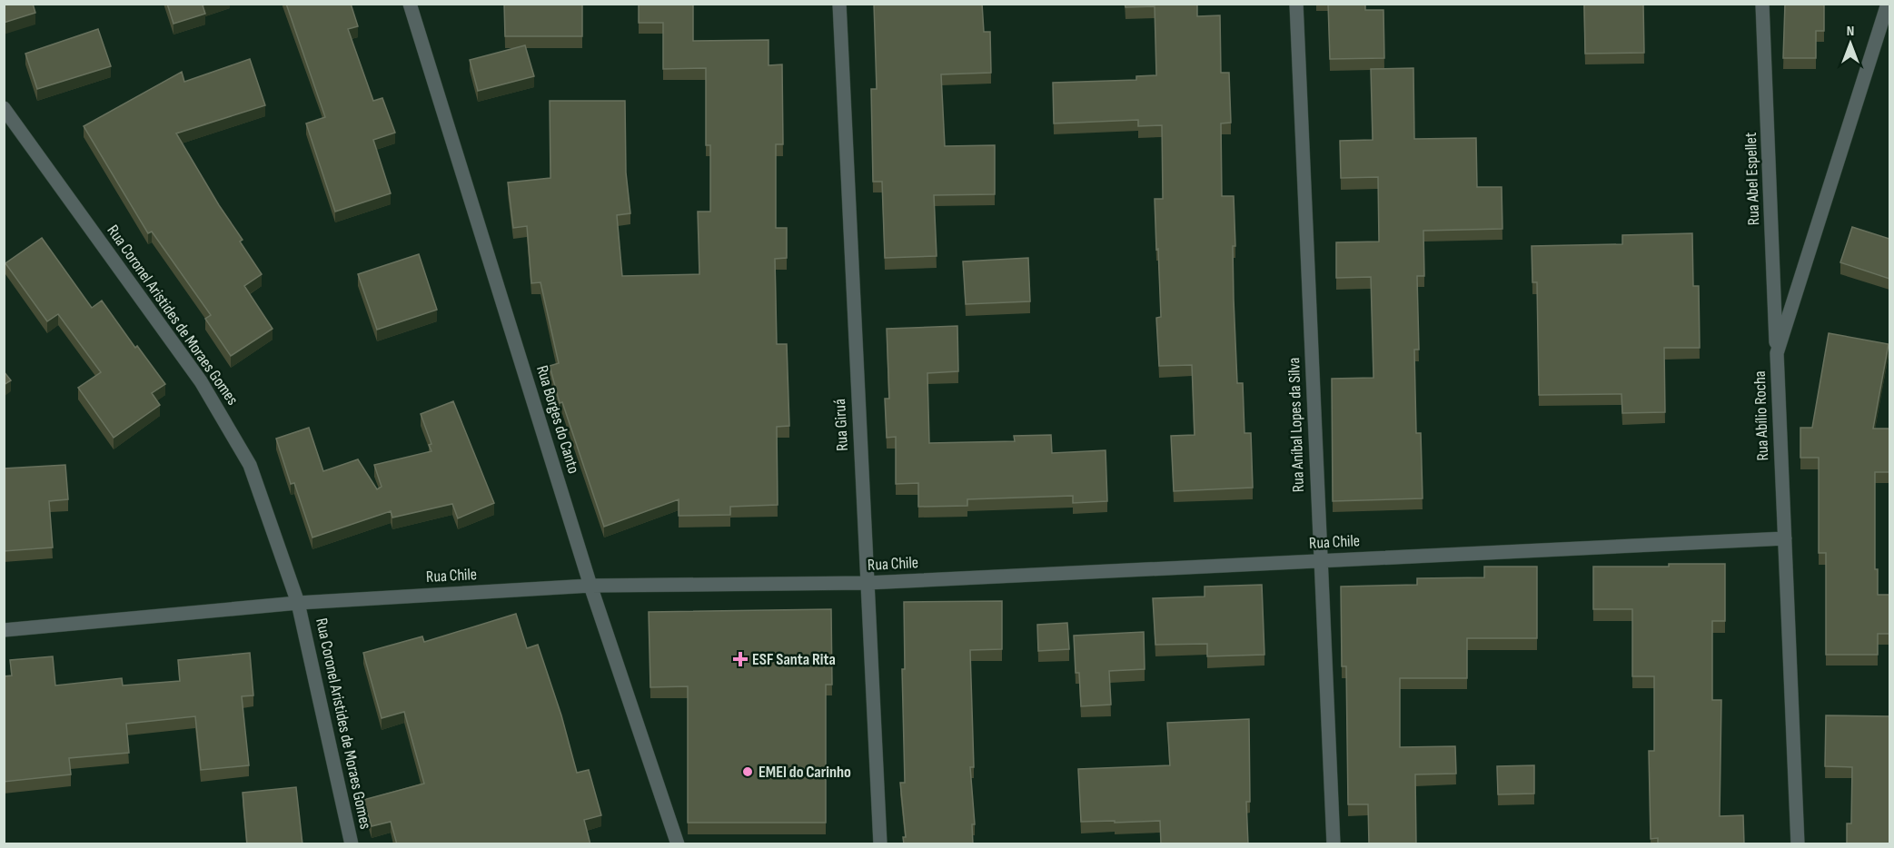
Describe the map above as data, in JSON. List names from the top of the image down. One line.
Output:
{"streets":{"street":["Rua Abel Espellet","Rua Coronel Aristides de Moraes Gomes","Rua Abílio Rocha","Rua Borges do Canto","Rua Giruá","Rua Aníbal Lopes da Silva","Rua Chile"]},"crossings":[["Rua Abel Espellet","Rua Abílio Rocha"],["Rua Coronel Aristides de Moraes Gomes","Rua Chile"],["Rua Abílio Rocha","Rua Chile"],["Rua Borges do Canto","Rua Chile"],["Rua Giruá","Rua Chile"],["Rua Aníbal Lopes da Silva","Rua Chile"]],"places":{"health":["ESF Santa Rita"],"other":["EMEI do Carinho"]},"north":"top"}
